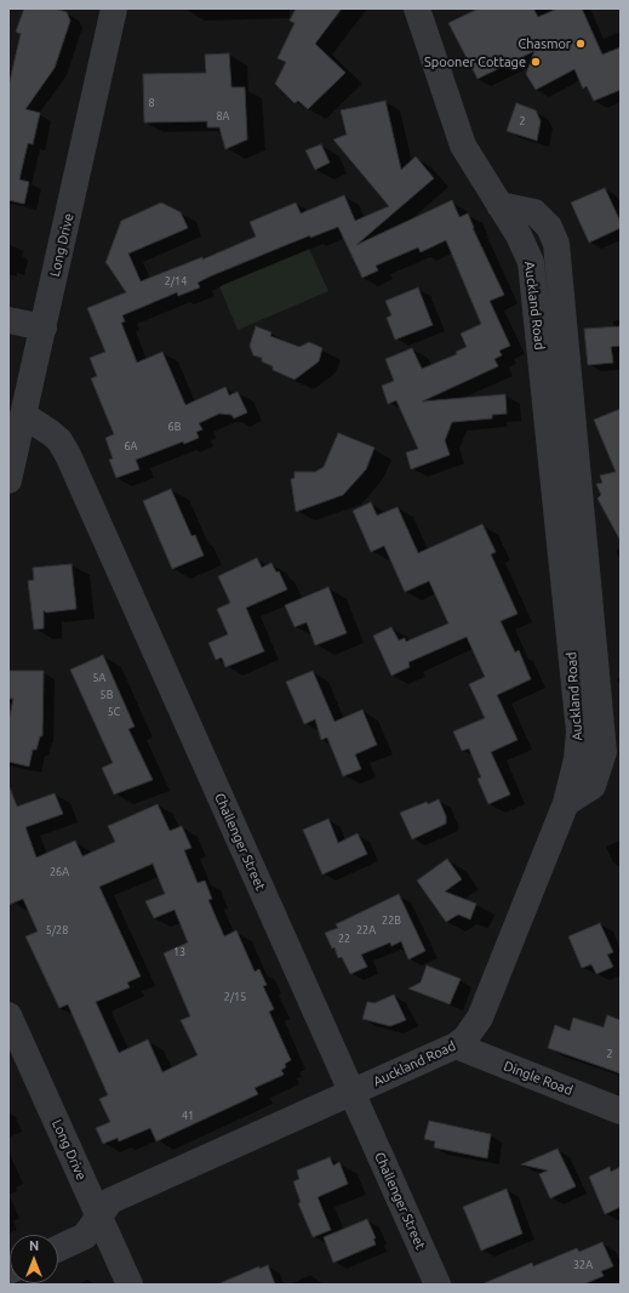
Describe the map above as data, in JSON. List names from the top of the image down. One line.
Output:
{"streets":{"street":["Long Drive","Auckland Road","Challenger Street","Dingle Road"]},"crossings":[["Long Drive","Auckland Road"],["Long Drive","Challenger Street"],["Auckland Road","Challenger Street"],["Auckland Road","Dingle Road"]],"places":["Chasmor","Spooner Cottage"],"house_numbers":["8","8A","2","2/14","6B","6A","5A","5B","5C","26A","22B","5/28","22A","22","13","2/15","2","41","32A"],"north":"top"}
